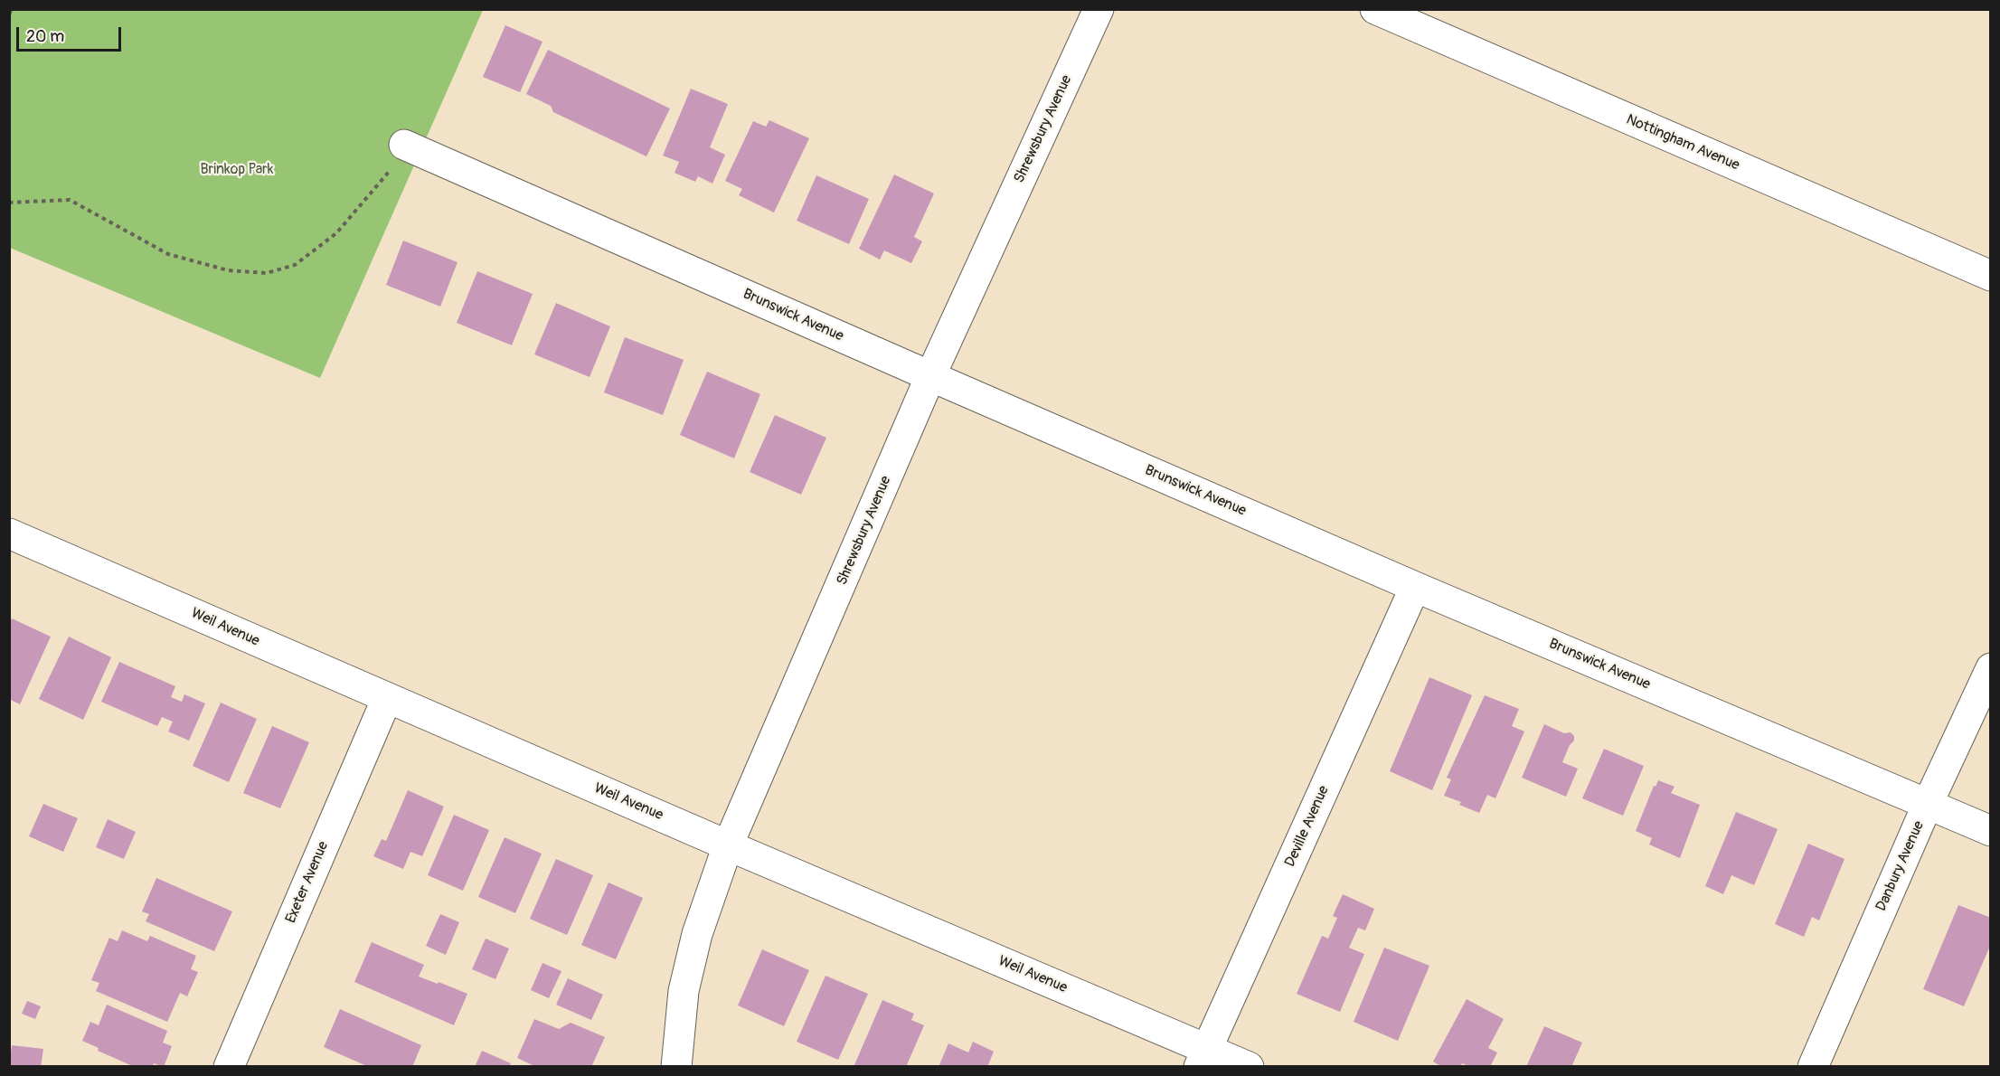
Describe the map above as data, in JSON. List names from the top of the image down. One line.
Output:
{"streets":{"street":["Shrewsbury Avenue","Nottingham Avenue","Brunswick Avenue","Weil Avenue","Deville Avenue","Danbury Avenue","Exeter Avenue"]},"crossings":[["Shrewsbury Avenue","Brunswick Avenue"],["Shrewsbury Avenue","Weil Avenue"],["Brunswick Avenue","Deville Avenue"],["Brunswick Avenue","Danbury Avenue"],["Weil Avenue","Deville Avenue"],["Weil Avenue","Exeter Avenue"]],"parks":["Brinkop Park"],"scale_bar":"20 m"}
